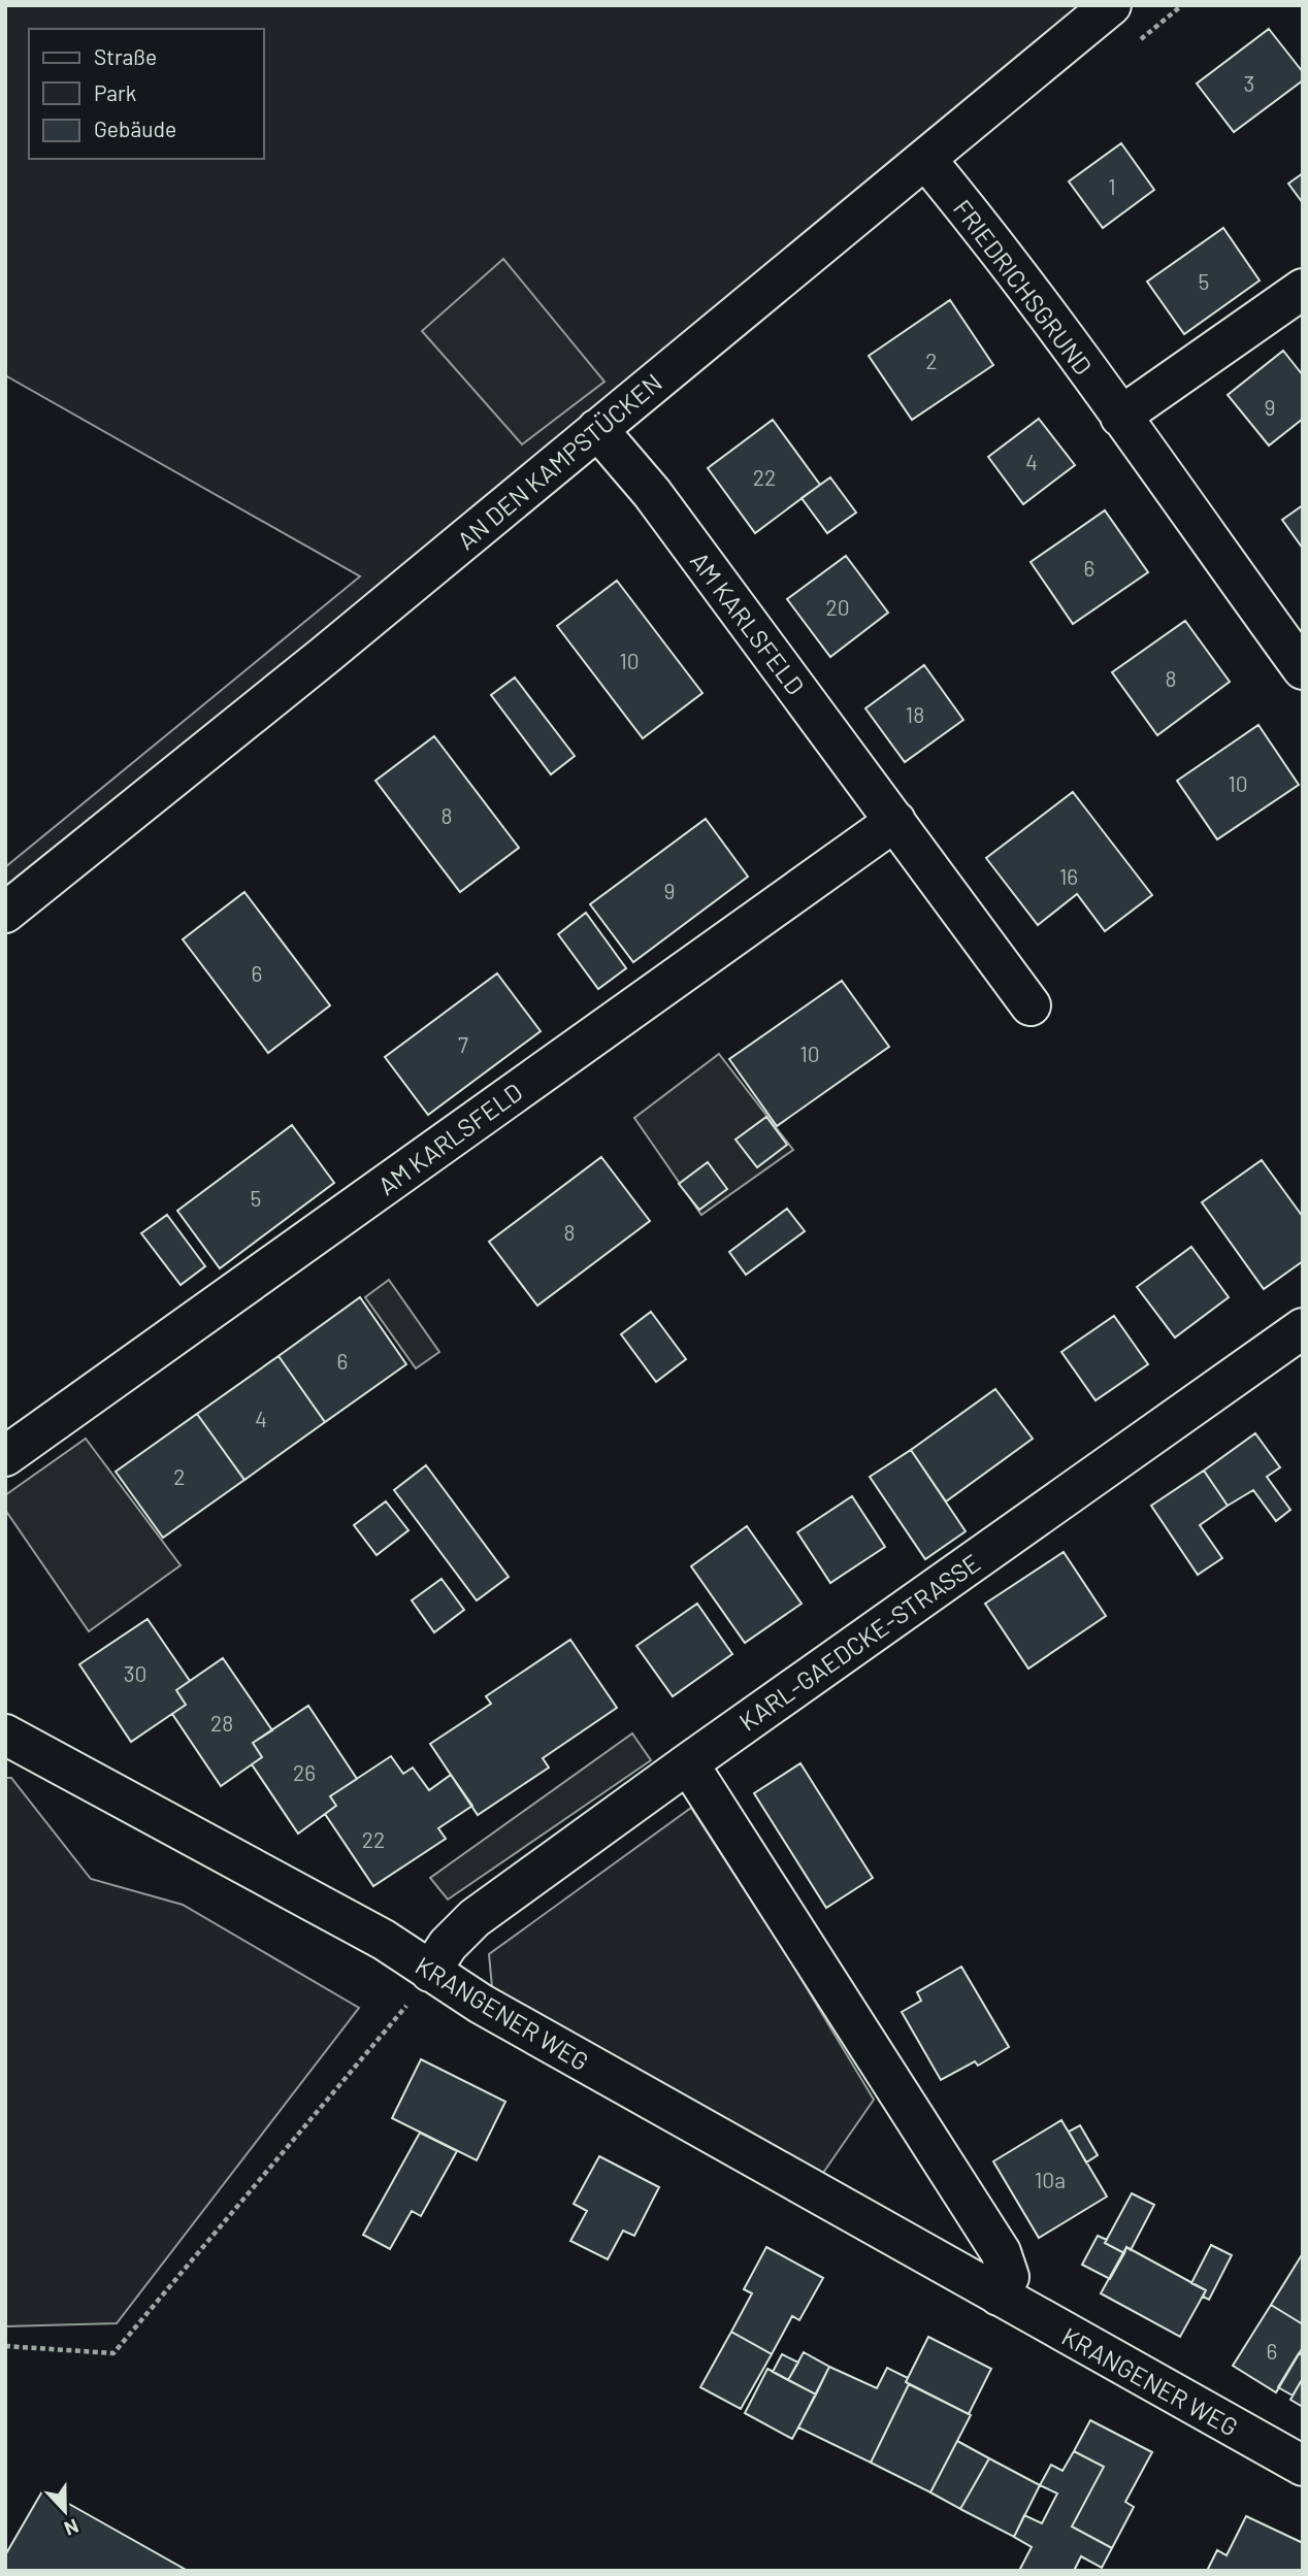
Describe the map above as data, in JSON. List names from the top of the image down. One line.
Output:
{"streets":{"street":["FRIEDRICHSGRUND","AN DEN KAMPSTÜCKEN","AM KARLSFELD","KARL-GAEDCKE-STRASSE","KRANGENER WEG"]},"crossings":[["FRIEDRICHSGRUND","AN DEN KAMPSTÜCKEN"],["AN DEN KAMPSTÜCKEN","AM KARLSFELD"],["KARL-GAEDCKE-STRASSE","KRANGENER WEG"]],"house_numbers":["3","1","5","2","9","4","22","6","20","10","8","18","10","8","16","9","6","7","10","5","8","6","4","2","30","28","26","22","10a","6"],"legend":["Straße","Park","Gebäude"],"north":"bottom"}
